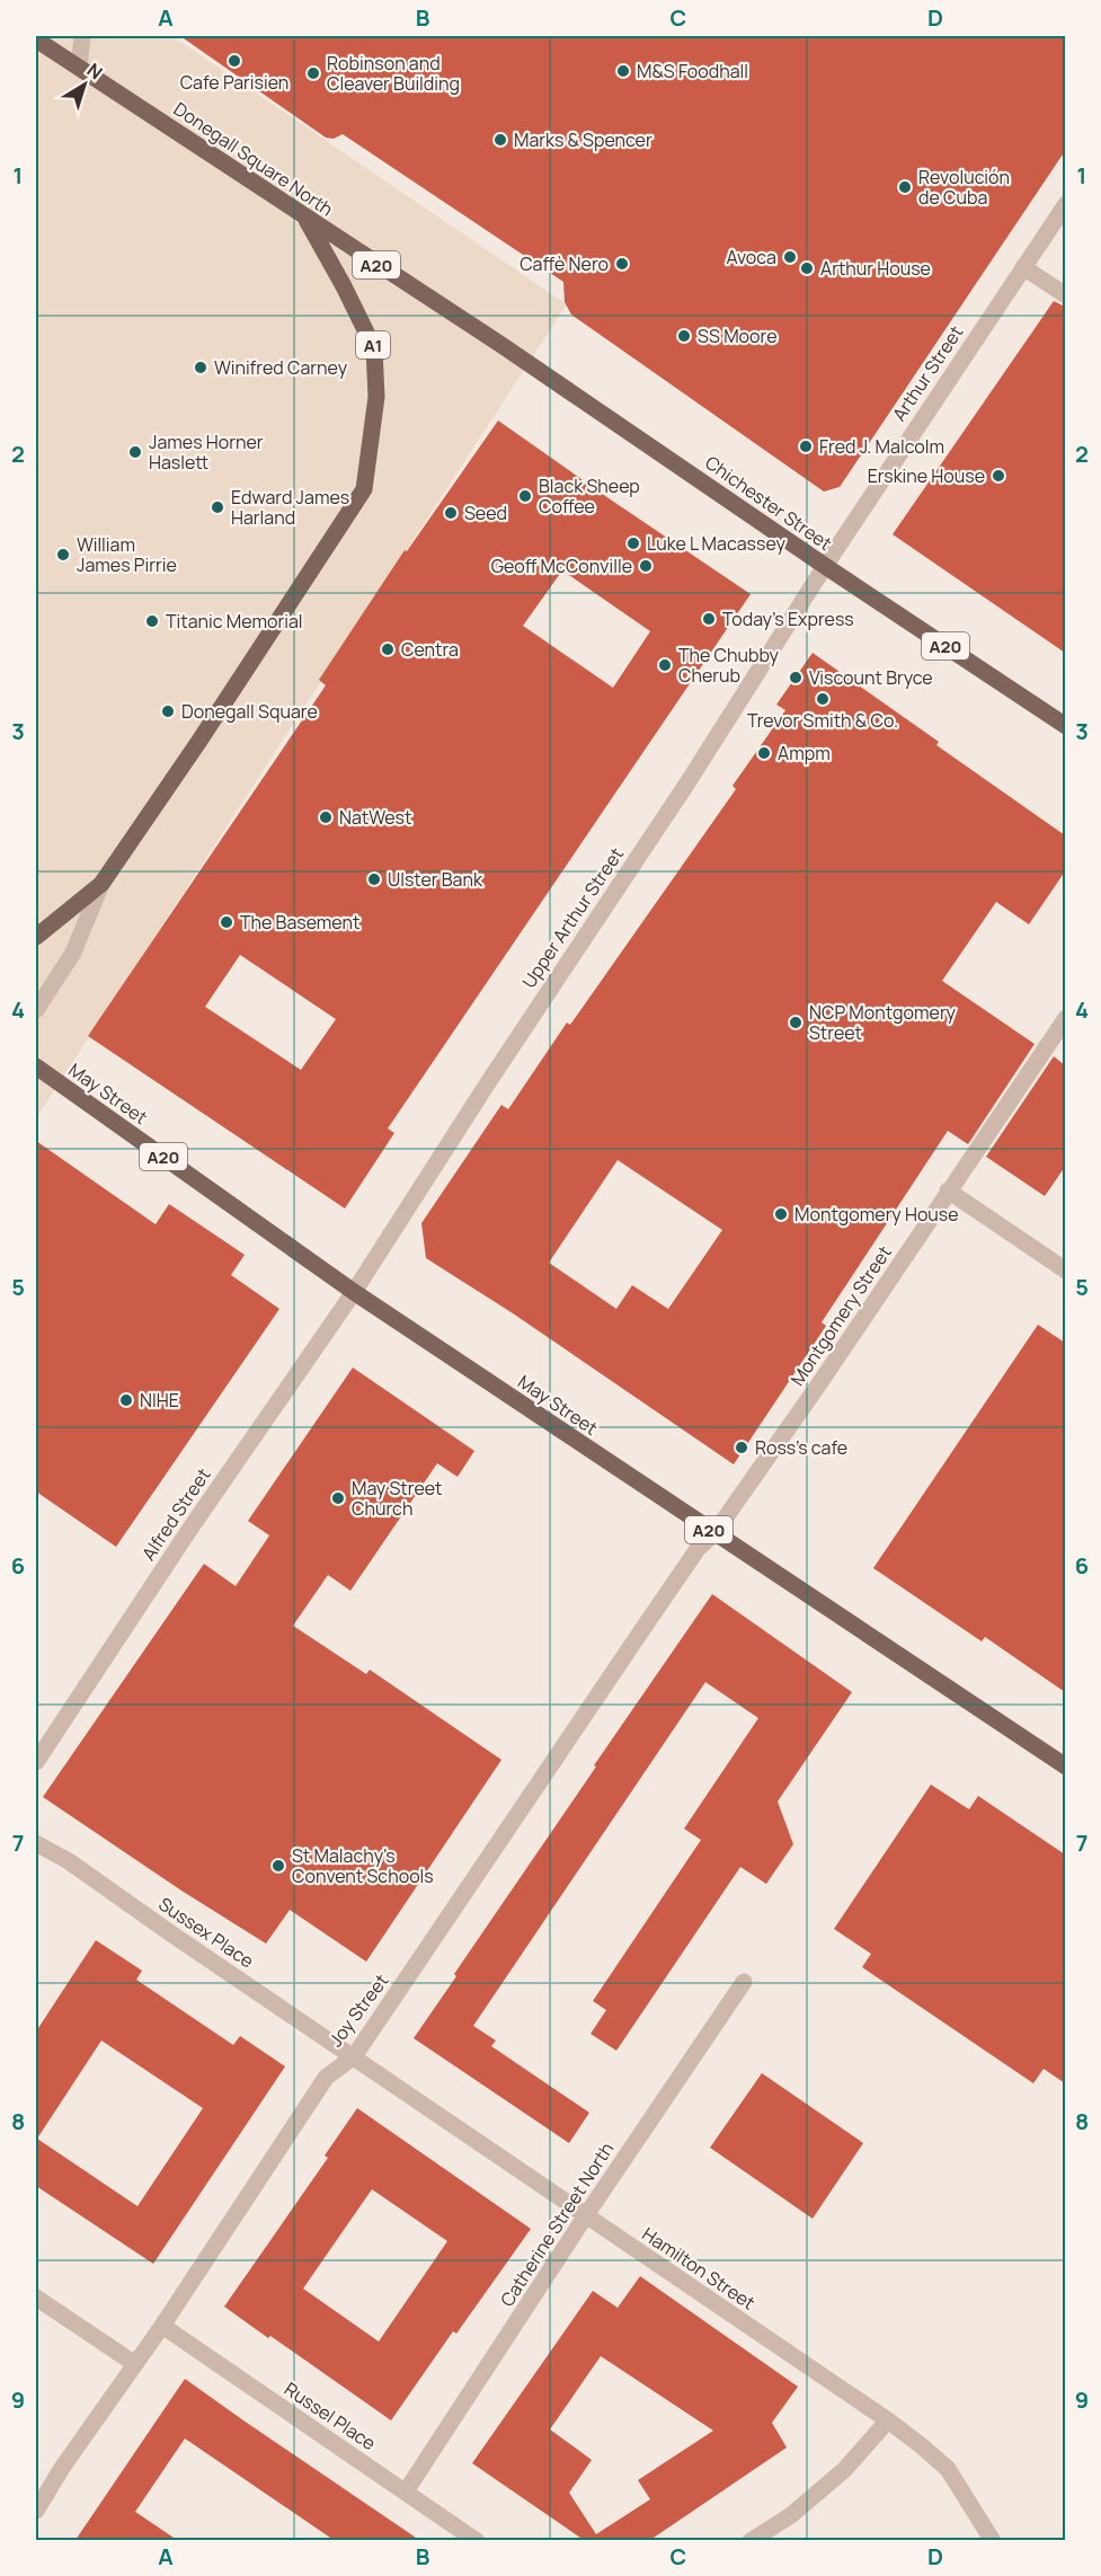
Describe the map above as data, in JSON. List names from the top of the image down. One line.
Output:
{"streets":{"main road":["Donegall Square North","A20","A1","Chichester Street","May Street"],"street":["Arthur Street","Upper Arthur Street","Montgomery Street","Alfred Street","Sussex Place","Joy Street","Catherine Street North","Hamilton Street","Russel Place"]},"crossings":[["Donegall Square North","A1"],["Donegall Square North","Chichester Street"],["Arthur Street","Chichester Street"],["Arthur Street","Upper Arthur Street"],["Chichester Street","Upper Arthur Street"],["Upper Arthur Street","May Street"],["Upper Arthur Street","Alfred Street"],["May Street","Montgomery Street"],["May Street","Alfred Street"],["May Street","Joy Street"],["Montgomery Street","Joy Street"],["Sussex Place","Joy Street"],["Sussex Place","Hamilton Street"],["Joy Street","Hamilton Street"],["Joy Street","Russel Place"],["Catherine Street North","Hamilton Street"],["Catherine Street North","Russel Place"]],"places":["Cafe Parisien","M&S Foodhall","Robinson and Cleaver Building","Marks & Spencer","Revolución de Cuba","Avoca","Caffè Nero","Arthur House","SS Moore","Winifred Carney","Fred J. Malcolm","James Horner Haslett","Erskine House","Black Sheep Coffee","Edward James Harland","Seed","Luke L Macassey","William James Pirrie","Geoff McConville","Today's Express","Titanic Memorial","Centra","The Chubby Cherub","Viscount Bryce","Trevor Smith & Co.","Donegall Square","Ampm","NatWest","Ulster Bank","The Basement","NCP Montgomery Street","Montgomery House","NIHE","Ross's cafe","May Street Church","St Malachy's Convent Schools"],"north":"top right","grid":{"columns":["A","B","C","D"],"rows":["1","2","3","4","5","6","7","8","9"]}}
